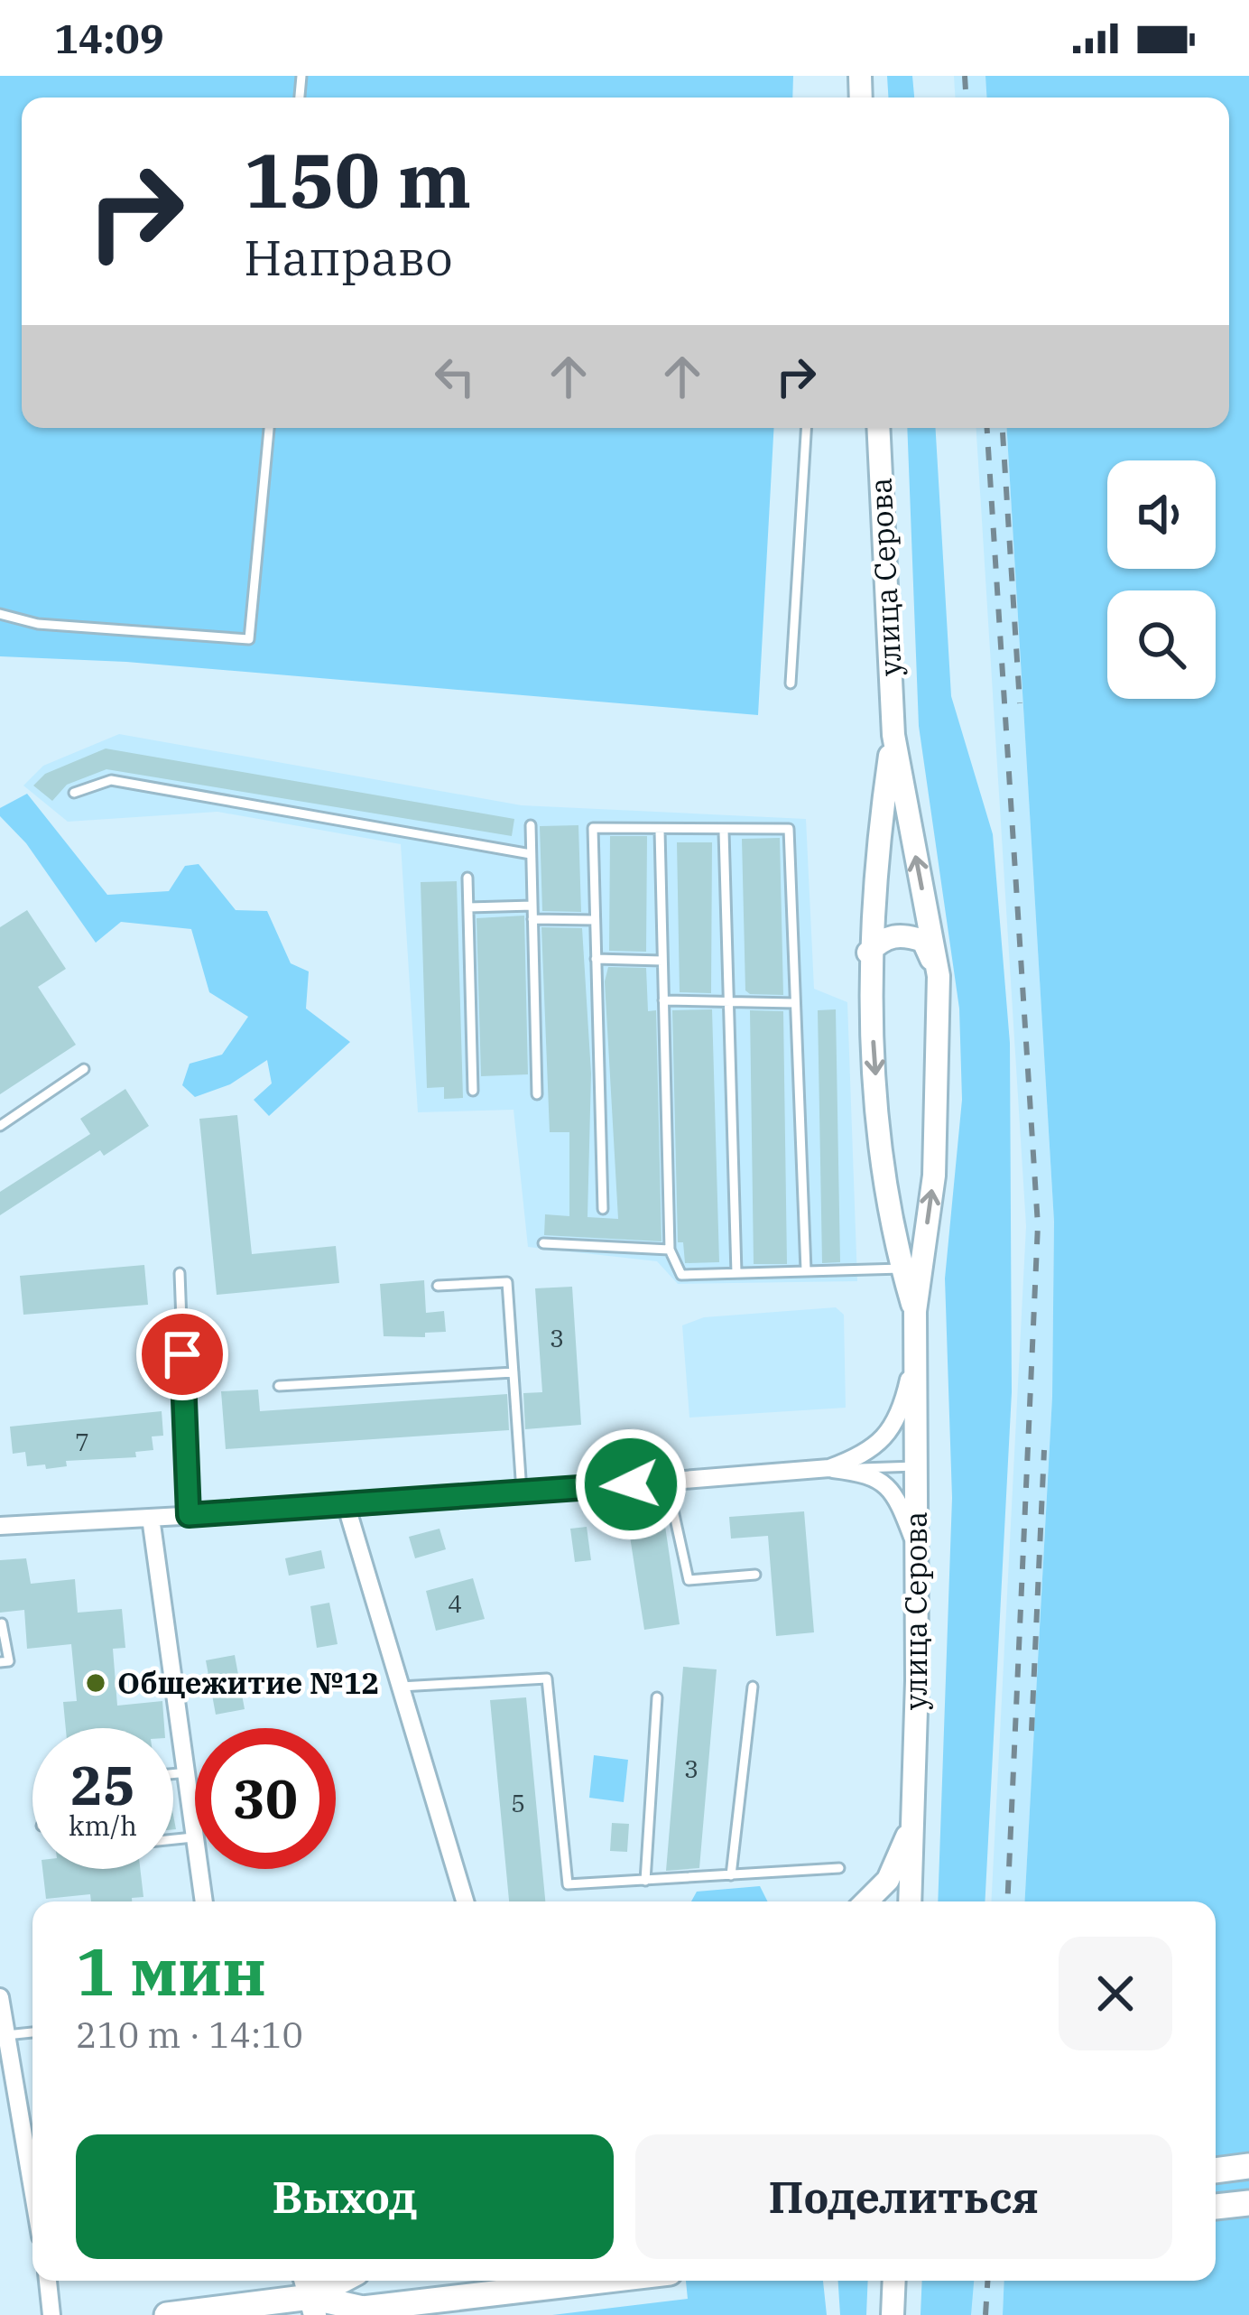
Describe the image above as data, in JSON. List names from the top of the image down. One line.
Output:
{"streets":{"street":["улица Серова"]},"places":["Общежитие №12"],"house_numbers":["3","7","4","3","5"],"page":{"status":"14:09","turn":["150 m","Направо"],"speed":"25 km/h","limit":"30","heading":["1 мин","210 m · 14:10"],"buttons":["Выход","Поделиться"]}}
